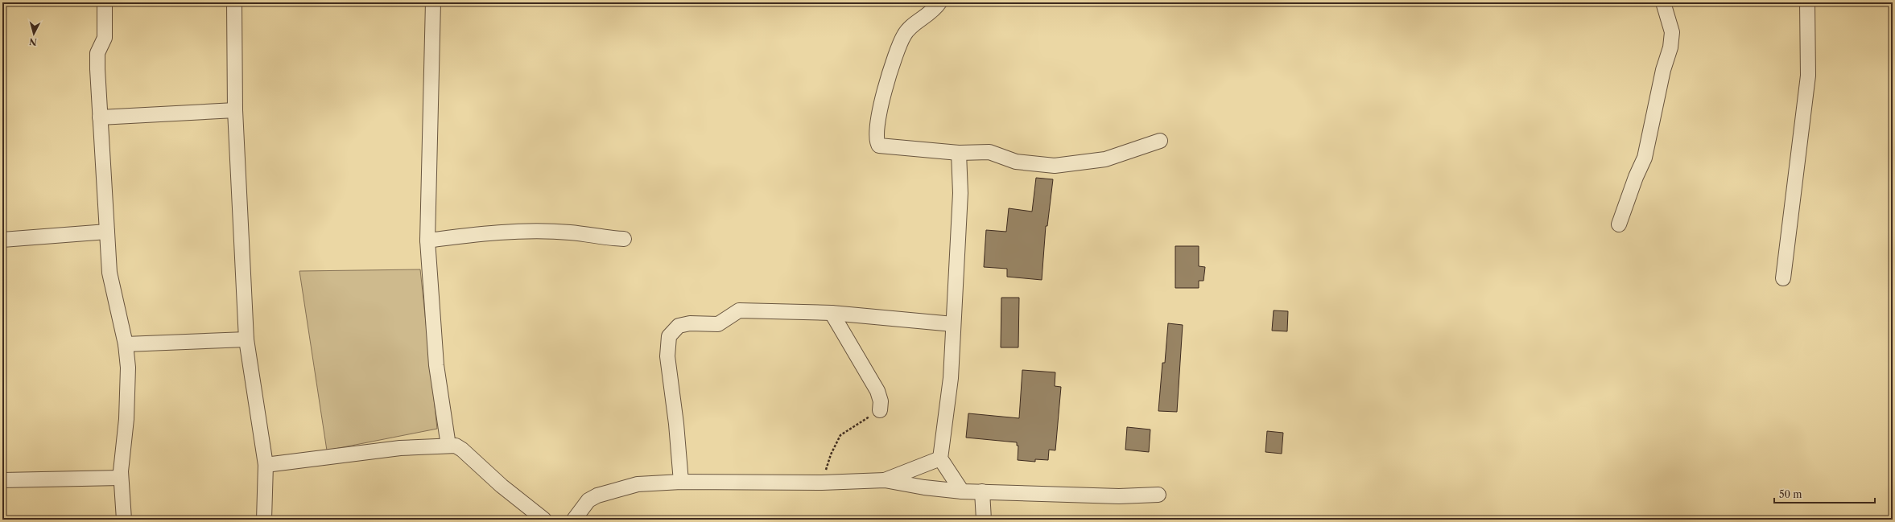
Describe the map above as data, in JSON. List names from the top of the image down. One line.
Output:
{"scale_bar":"50 m","north":"bottom"}
